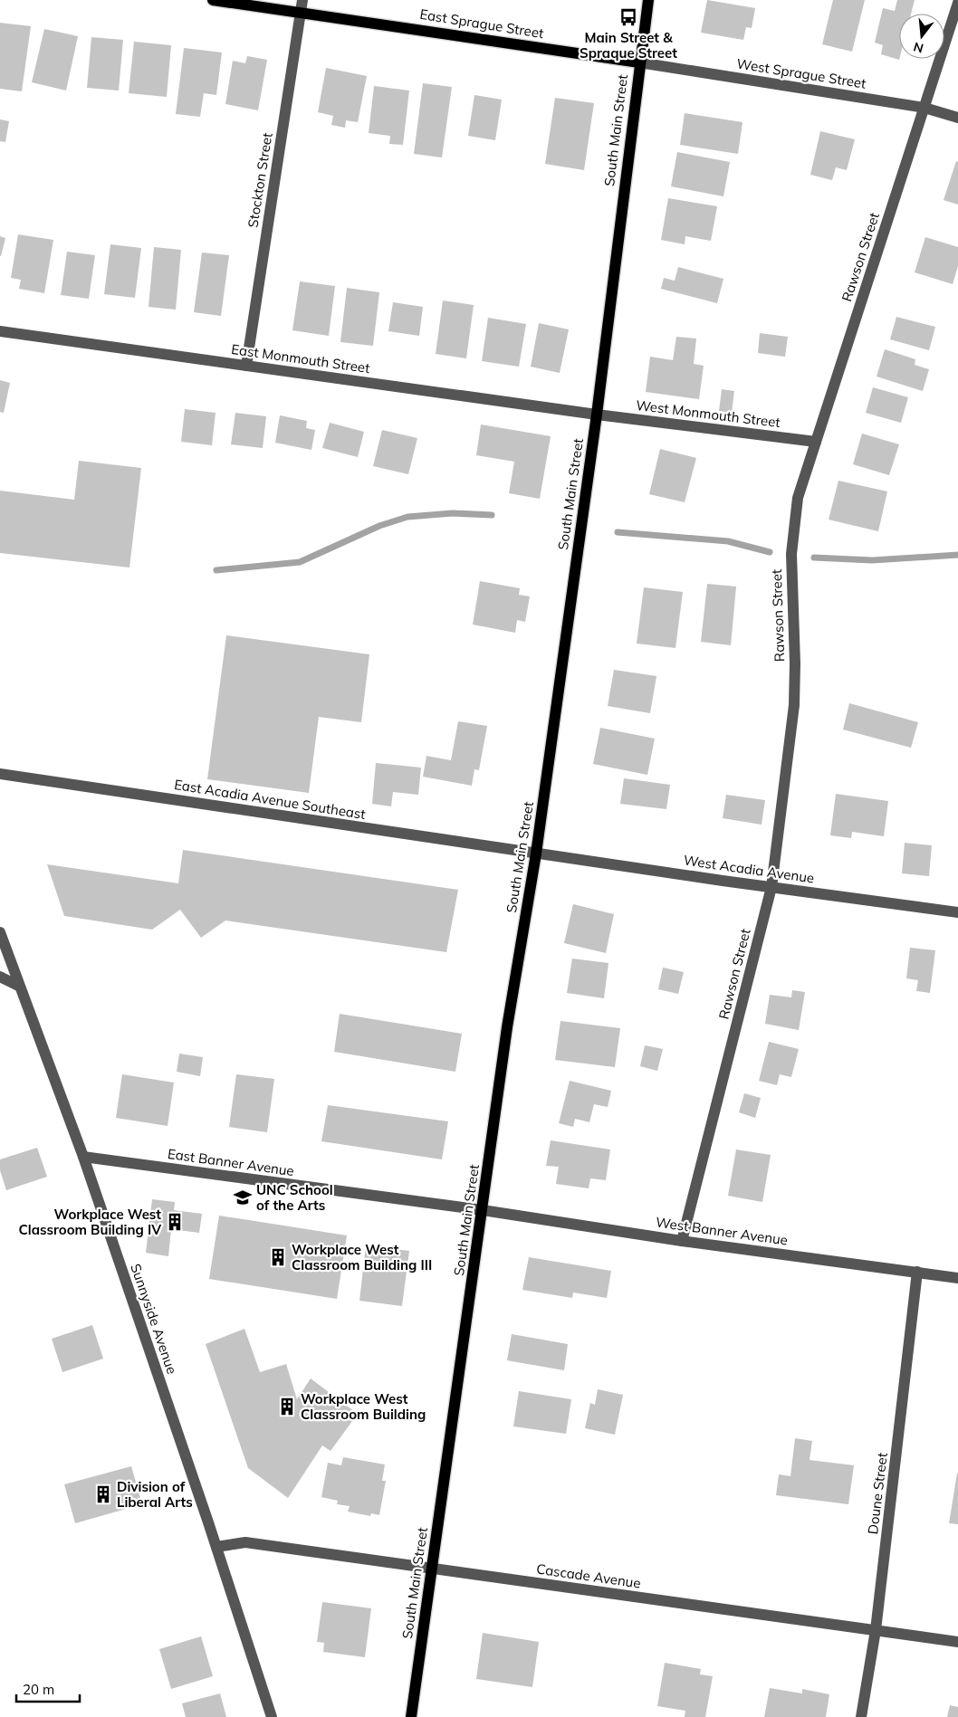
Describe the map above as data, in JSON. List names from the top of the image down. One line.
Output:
{"streets":{"main road":["East Sprague Street","South Main Street"],"street":["West Sprague Street","Stockton Street","Rawson Street","East Monmouth Street","West Monmouth Street","East Acadia Avenue Southeast","West Acadia Avenue","East Banner Avenue","West Banner Avenue","Sunnyside Avenue","Doune Street","Cascade Avenue"]},"crossings":[["East Sprague Street","West Sprague Street"],["East Sprague Street","South Main Street"],["East Sprague Street","Stockton Street"],["West Sprague Street","South Main Street"],["West Sprague Street","Rawson Street"],["South Main Street","East Monmouth Street"],["South Main Street","West Monmouth Street"],["South Main Street","East Acadia Avenue Southeast"],["South Main Street","West Acadia Avenue"],["South Main Street","East Banner Avenue"],["South Main Street","West Banner Avenue"],["South Main Street","Cascade Avenue"],["Stockton Street","East Monmouth Street"],["Rawson Street","West Monmouth Street"],["Rawson Street","West Acadia Avenue"],["Rawson Street","West Banner Avenue"],["East Monmouth Street","West Monmouth Street"],["East Acadia Avenue Southeast","West Acadia Avenue"],["East Banner Avenue","West Banner Avenue"],["East Banner Avenue","Sunnyside Avenue"],["West Banner Avenue","Doune Street"],["Sunnyside Avenue","Cascade Avenue"],["Doune Street","Cascade Avenue"]],"places":{"bus stop":["Main Street & Spraque Street"],"school or university":["UNC School of the Arts"],"building":["Workplace West Classroom Building IV","Workplace West Classroom Building III","Workplace West Classroom Building","Division of Liberal Arts"]},"scale_bar":"20 m","north":"bottom"}
